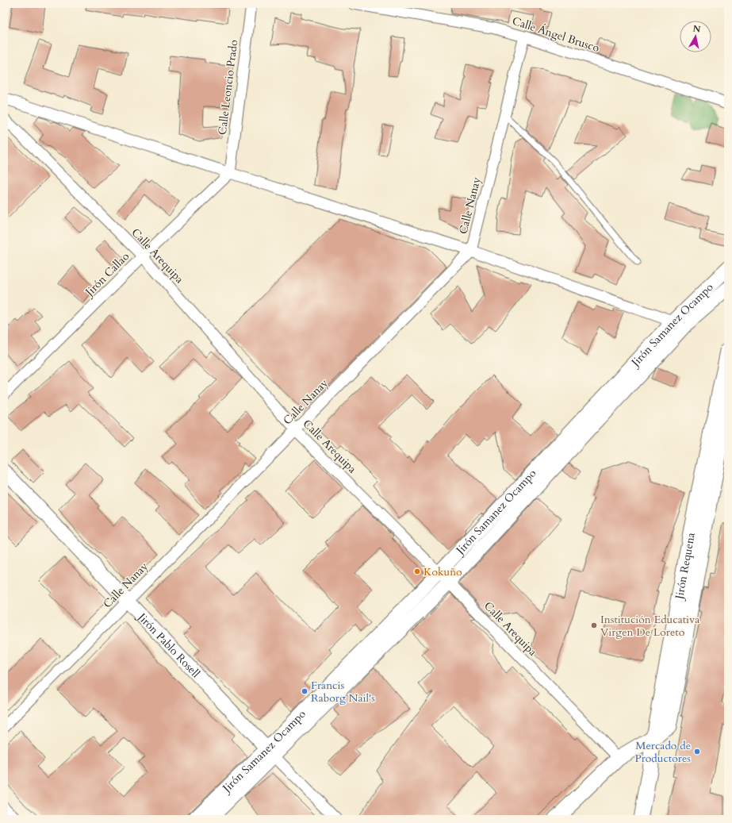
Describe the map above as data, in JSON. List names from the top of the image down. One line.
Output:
{"streets":{"main road":["Jirón Requena"],"street":["Calle Ángel Brusco","Calle Leoncio Prado","Calle Nanay","Calle Arequipa","Jirón Callao","Jirón Samanez Ocampo","Jirón Pablo Rosell"]},"crossings":[["Calle Ángel Brusco","Calle Nanay"],["Calle Leoncio Prado","Jirón Callao"],["Calle Nanay","Calle Arequipa"],["Calle Nanay","Jirón Pablo Rosell"],["Calle Arequipa","Jirón Callao"],["Calle Arequipa","Jirón Samanez Ocampo"],["Jirón Samanez Ocampo","Jirón Pablo Rosell"]],"places":["Kokuño","Institución Educativa Virgen De Loreto","Francis Raborg Nail's","Mercado de Productores"],"north":"top"}
